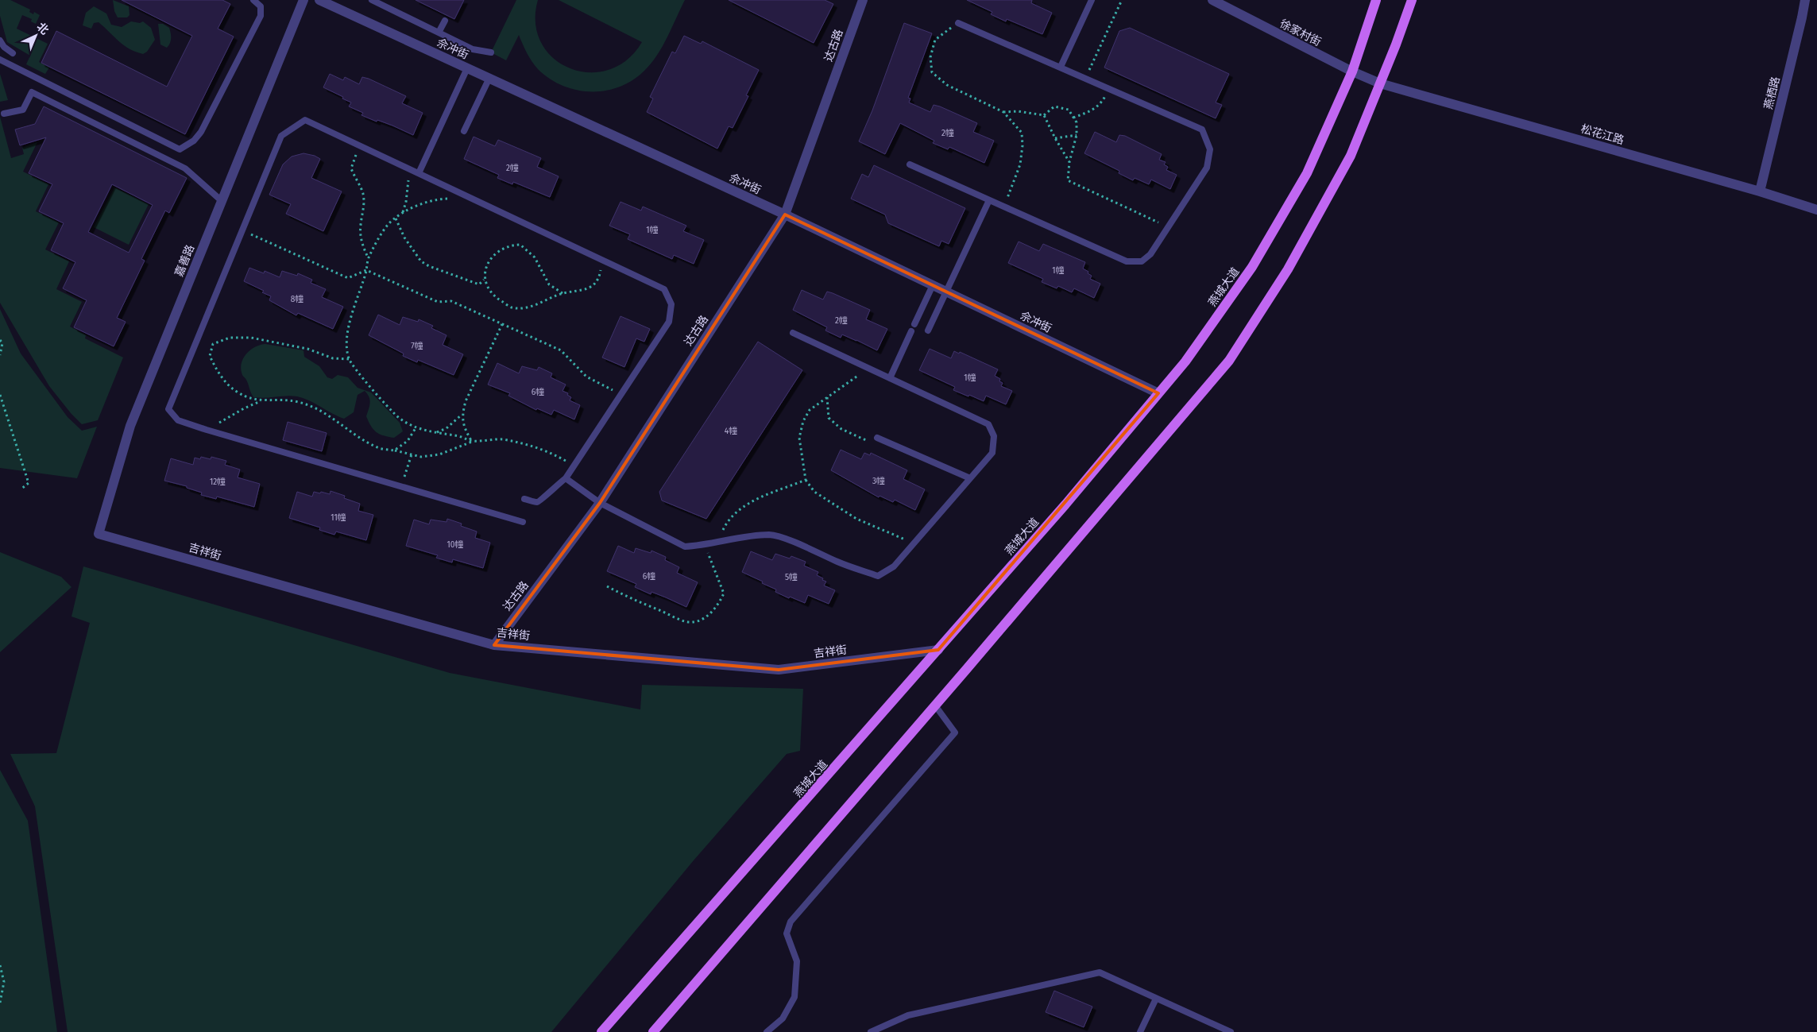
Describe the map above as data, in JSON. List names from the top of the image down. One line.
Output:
{"streets":{"main road":["燕城大道"],"street":["徐家村街","达古路","佘冲街","燕栖路","松花江路","嘉善路","吉祥街"]},"crossings":[["徐家村街","松花江路"],["徐家村街","燕城大道"],["达古路","佘冲街"],["达古路","吉祥街"],["佘冲街","燕城大道"],["燕栖路","松花江路"],["嘉善路","吉祥街"],["燕城大道","吉祥街"]],"house_numbers":["2幢","2幢","1幢","1幢","8幢","2幢","7幢","1幢","6幢","4幢","3幢","12幢","11幢","10幢","6幢","5幢"],"north":"top right"}
